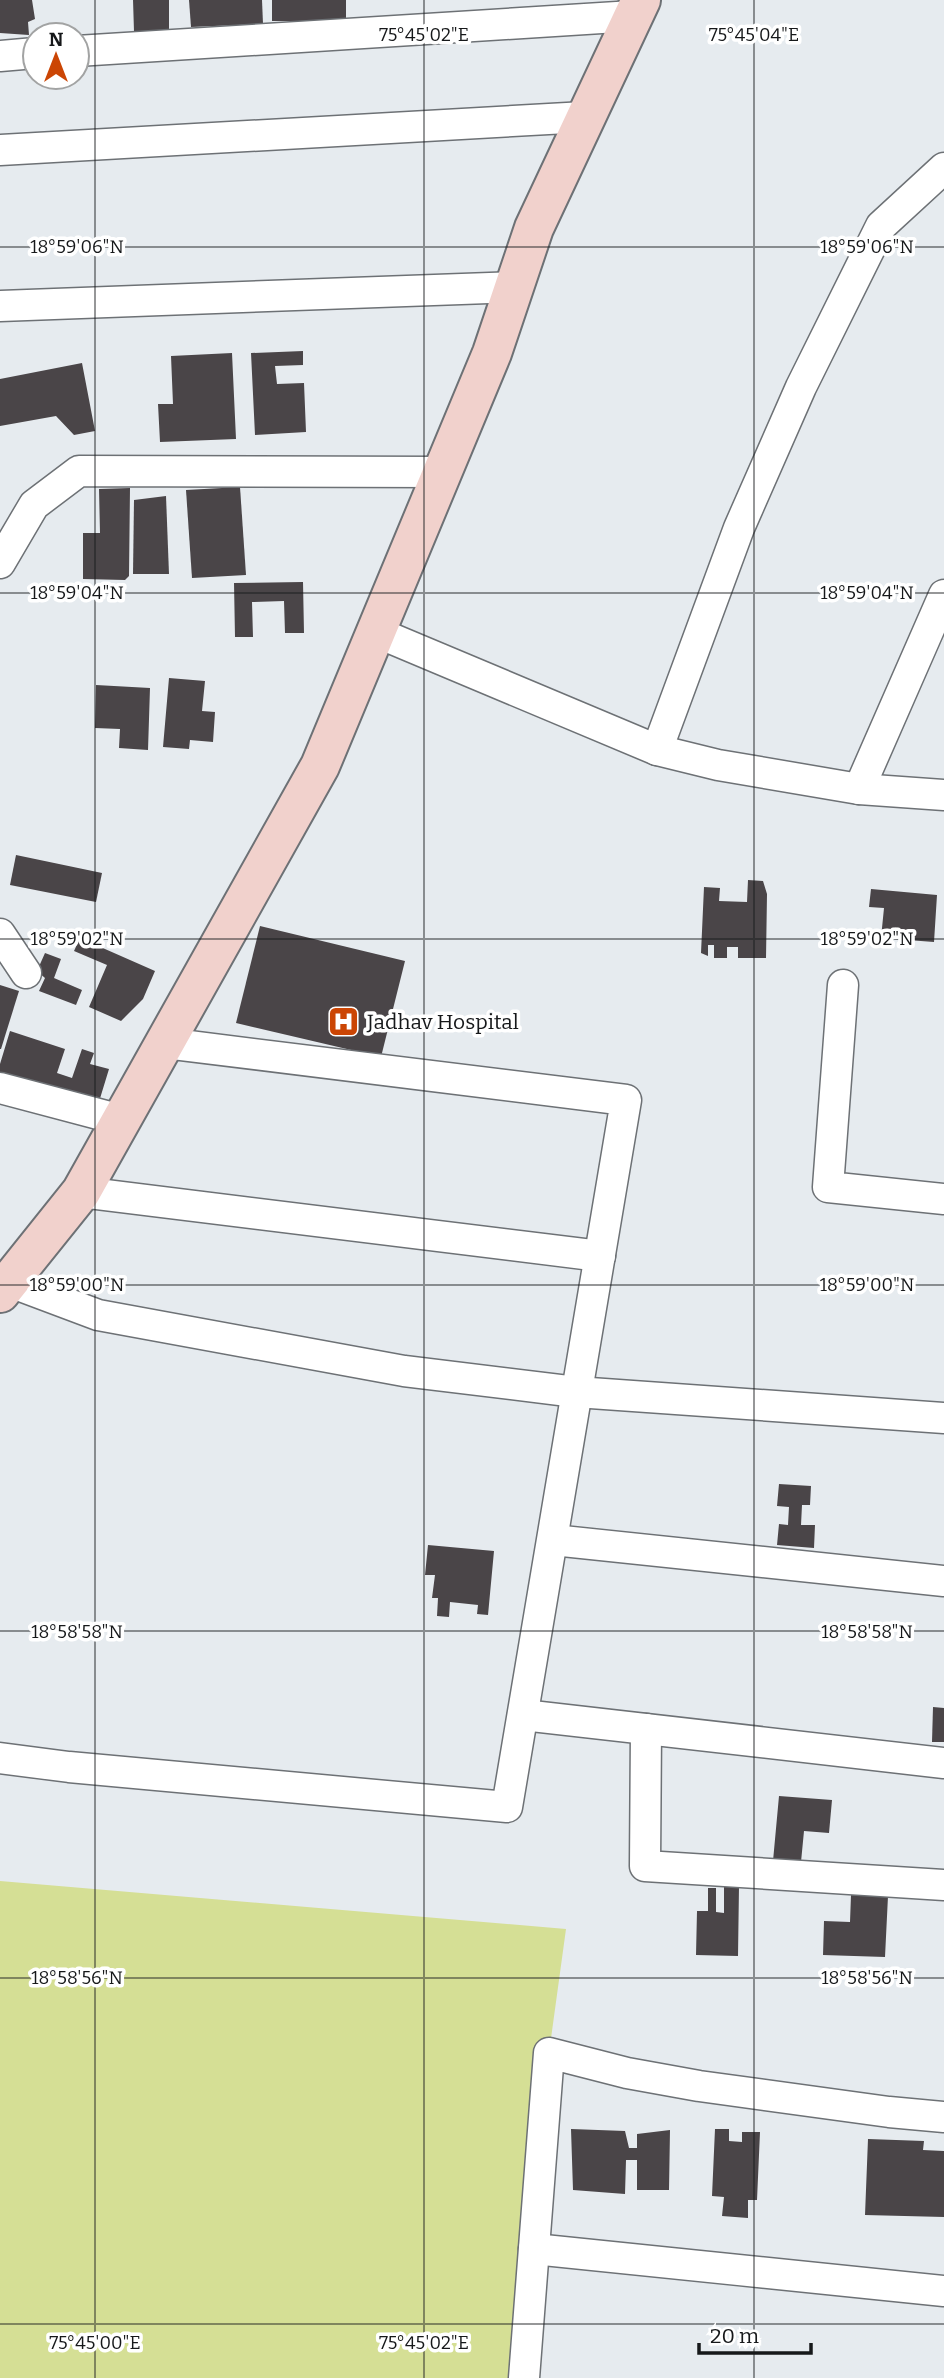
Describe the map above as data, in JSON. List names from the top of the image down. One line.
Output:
{"places":{"hospital":["Jadhav Hospital"]},"scale_bar":"20 m","north":"top","coordinates":["75°45'02\"E","75°45'04\"E","18°59'06\"N","18°59'04\"N","18°59'02\"N","18°59'00\"N","18°58'58\"N","18°58'56\"N","75°45'00\"E"]}
